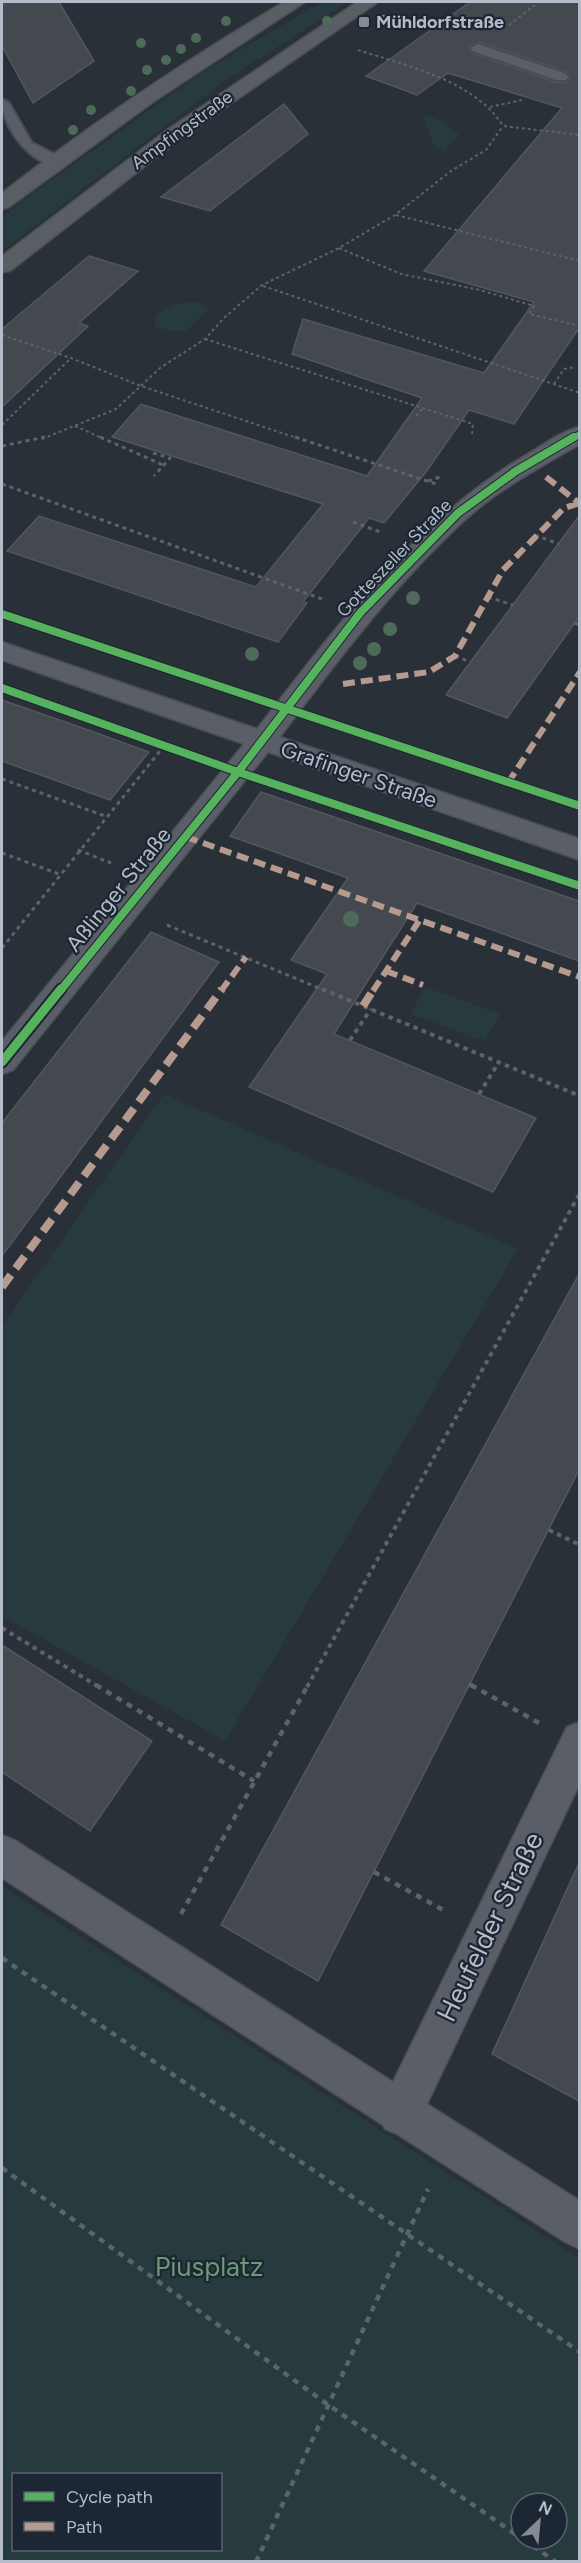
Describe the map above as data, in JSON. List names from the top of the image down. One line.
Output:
{"streets":{"main road":["Ampfingstraße"],"street":["Gotteszeller Straße","Grafinger Straße","Aßlinger Straße","Heufelder Straße"]},"crossings":[["Gotteszeller Straße","Grafinger Straße"],["Gotteszeller Straße","Aßlinger Straße"],["Grafinger Straße","Aßlinger Straße"]],"parks":["Piusplatz"],"places":{"transit":["Mühldorfstraße"]},"legend":["Cycle path","Path"],"north":"top right"}
